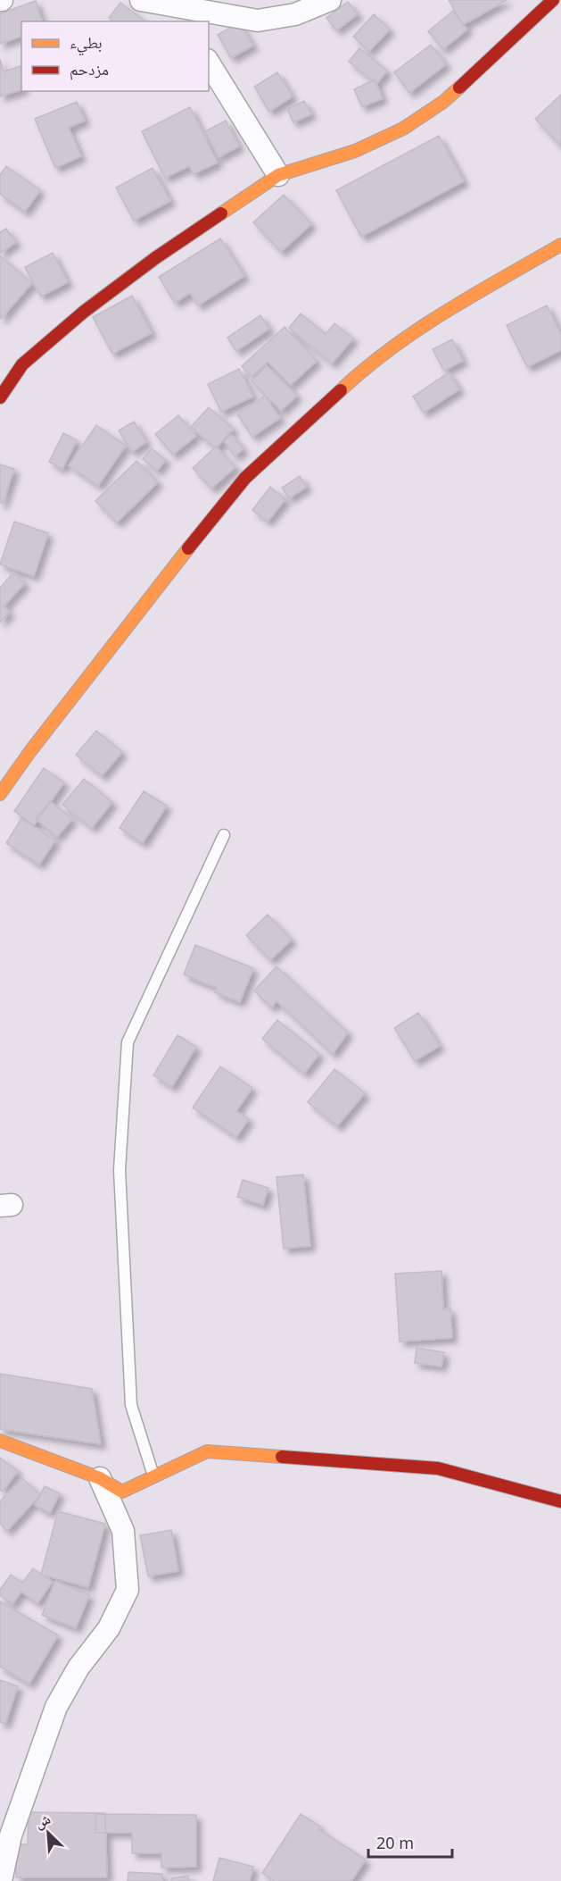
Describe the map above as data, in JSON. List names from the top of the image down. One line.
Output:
{"legend":["بطيء","مزدحم"],"scale_bar":"20 m","north":"top left"}
